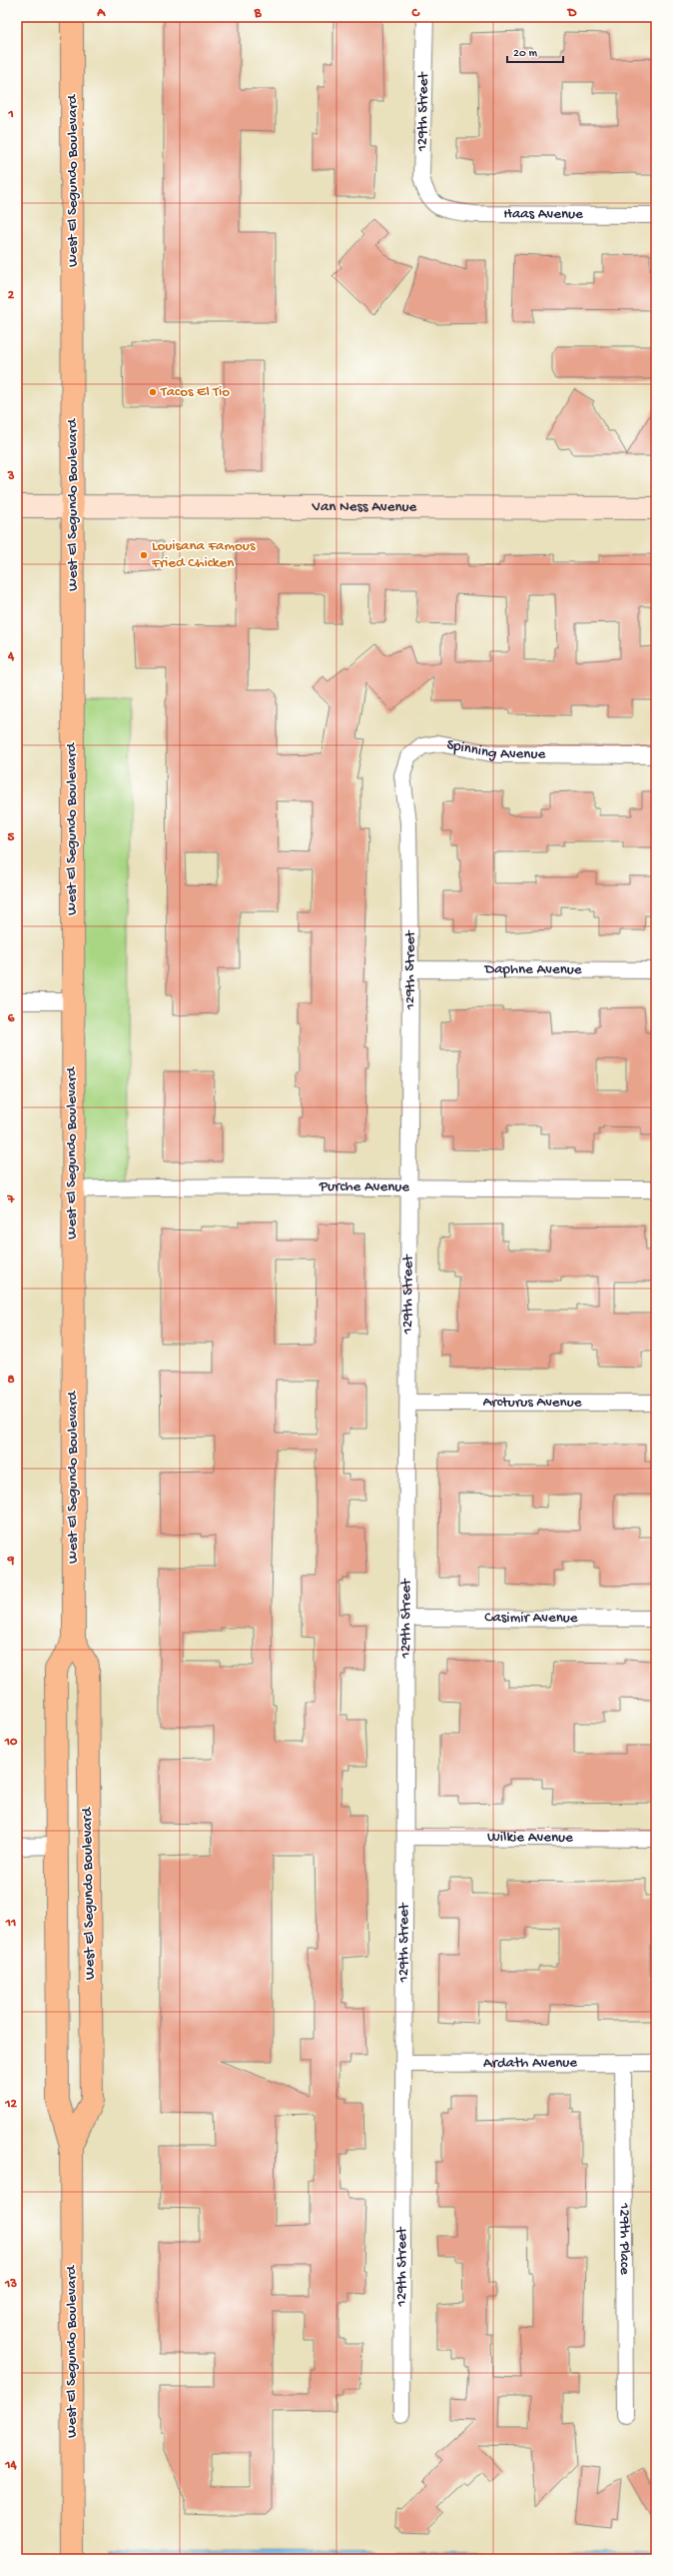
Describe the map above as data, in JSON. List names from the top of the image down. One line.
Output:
{"streets":{"main road":["West El Segundo Boulevard","Van Ness Avenue"],"street":["129th Street","Haas Avenue","Spinning Avenue","Daphne Avenue","Purche Avenue","Arcturus Avenue","Casimir Avenue","Wilkie Avenue","Ardath Avenue","129th Place"]},"crossings":[["129th Street","Haas Avenue"],["129th Street","Spinning Avenue"],["129th Street","Daphne Avenue"],["129th Street","Purche Avenue"],["129th Street","Arcturus Avenue"],["129th Street","Casimir Avenue"],["129th Street","Wilkie Avenue"],["129th Street","Ardath Avenue"],["West El Segundo Boulevard","Van Ness Avenue"],["West El Segundo Boulevard","Purche Avenue"],["Ardath Avenue","129th Place"]],"places":["Tacos El Tio","Louisana Famous Fried Chicken"],"scale_bar":"20 m","grid":{"columns":["A","B","C","D"],"rows":["1","2","3","4","5","6","7","8","9","10","11","12","13","14"]}}
